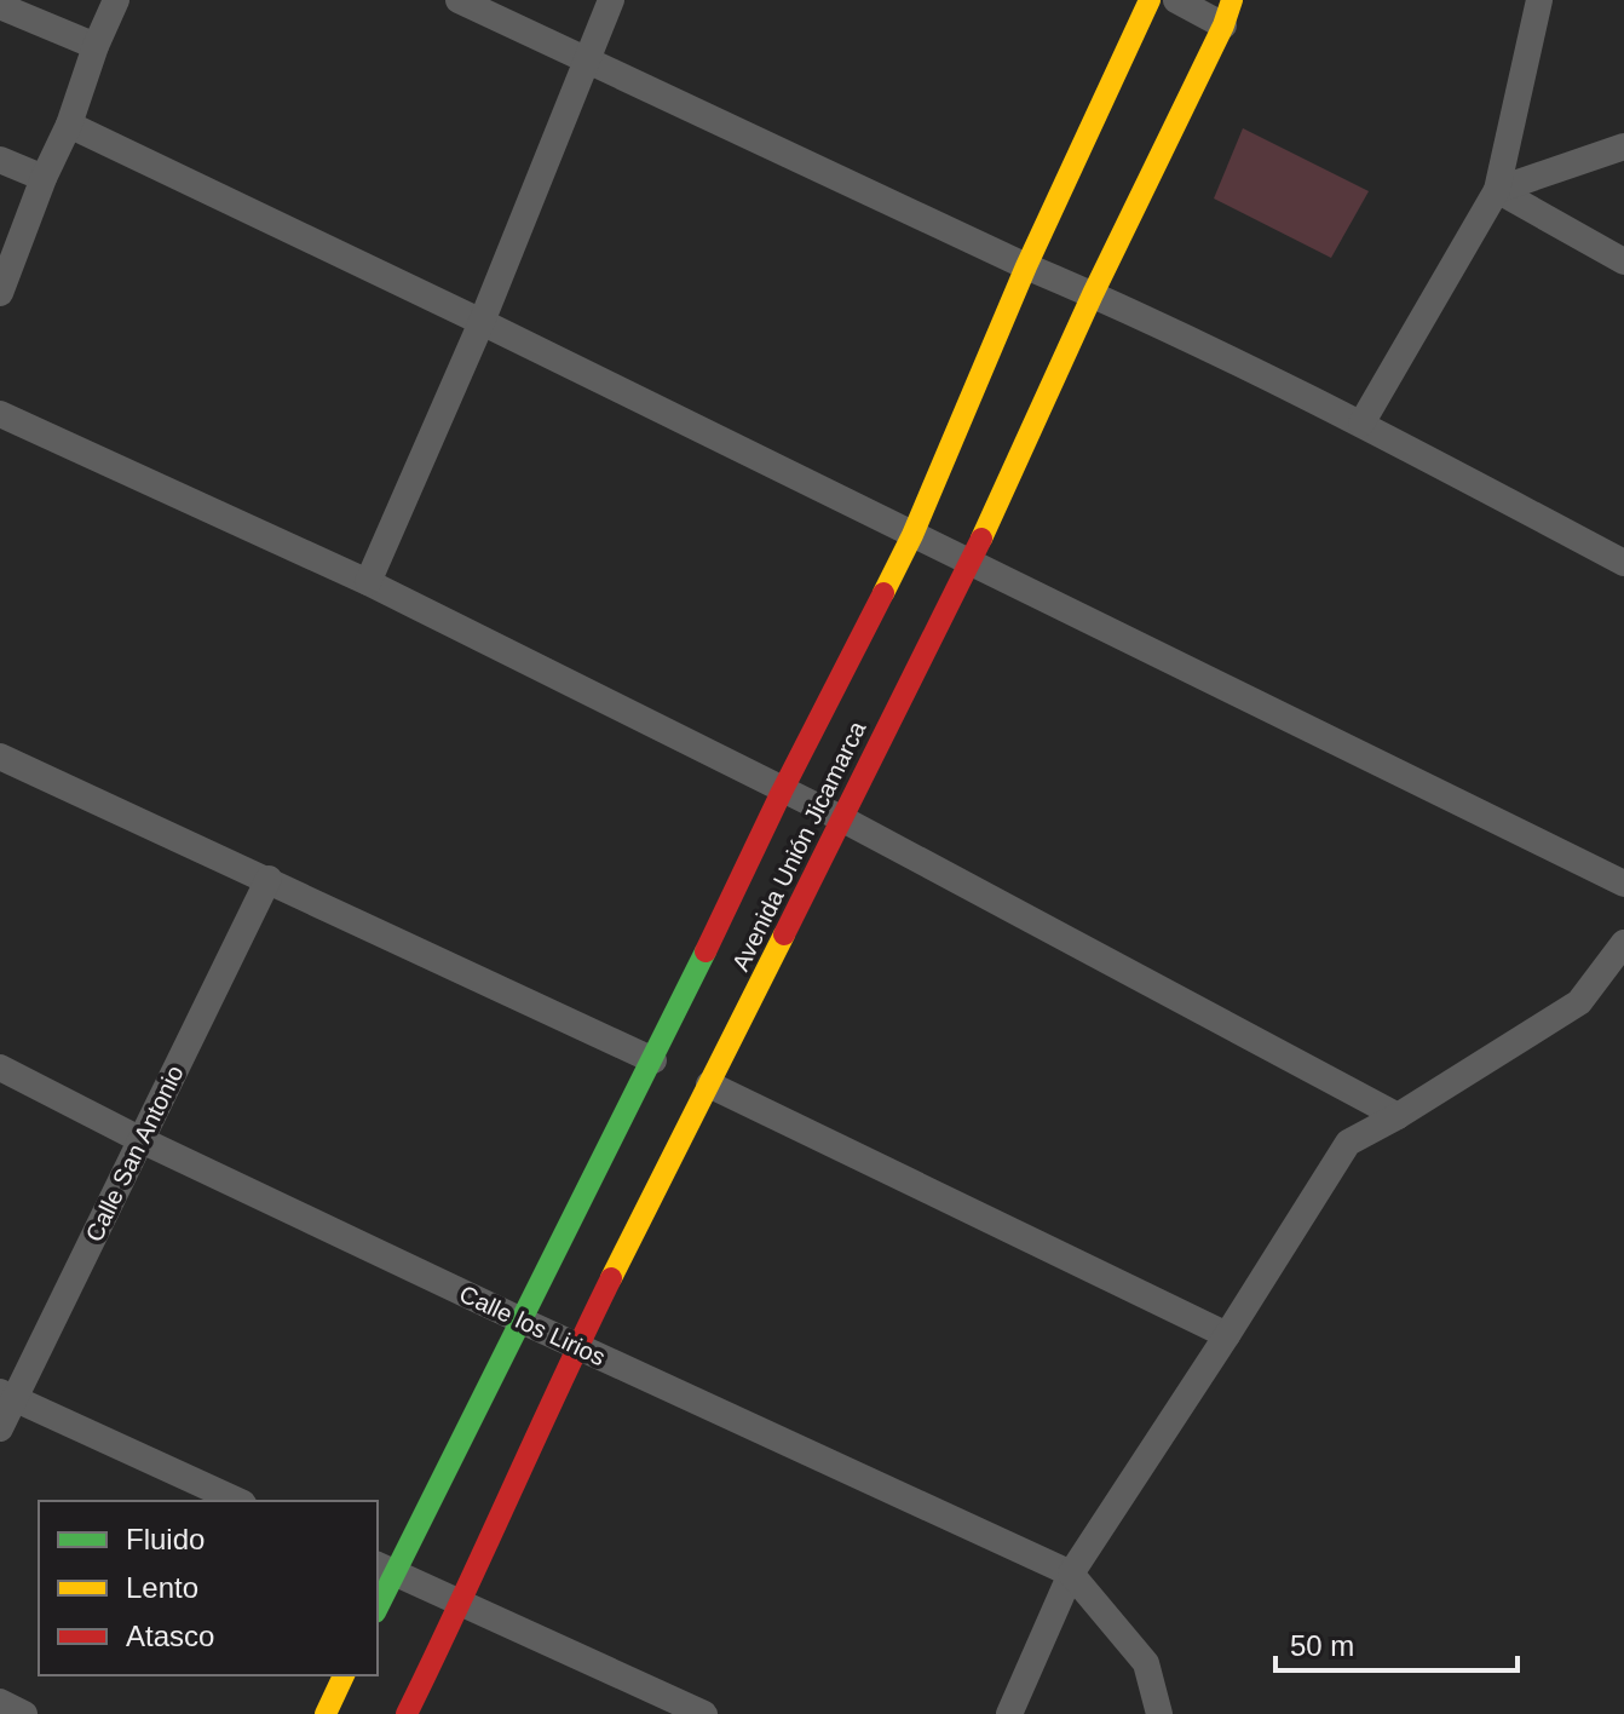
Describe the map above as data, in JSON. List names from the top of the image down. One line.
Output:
{"streets":{"main road":["Avenida Unión Jicamarca"],"street":["Calle San Antonio","Calle los Lirios"]},"crossings":[["Avenida Unión Jicamarca","Calle los Lirios"],["Calle San Antonio","Calle los Lirios"]],"legend":["Fluido","Lento","Atasco"],"scale_bar":"50 m"}
